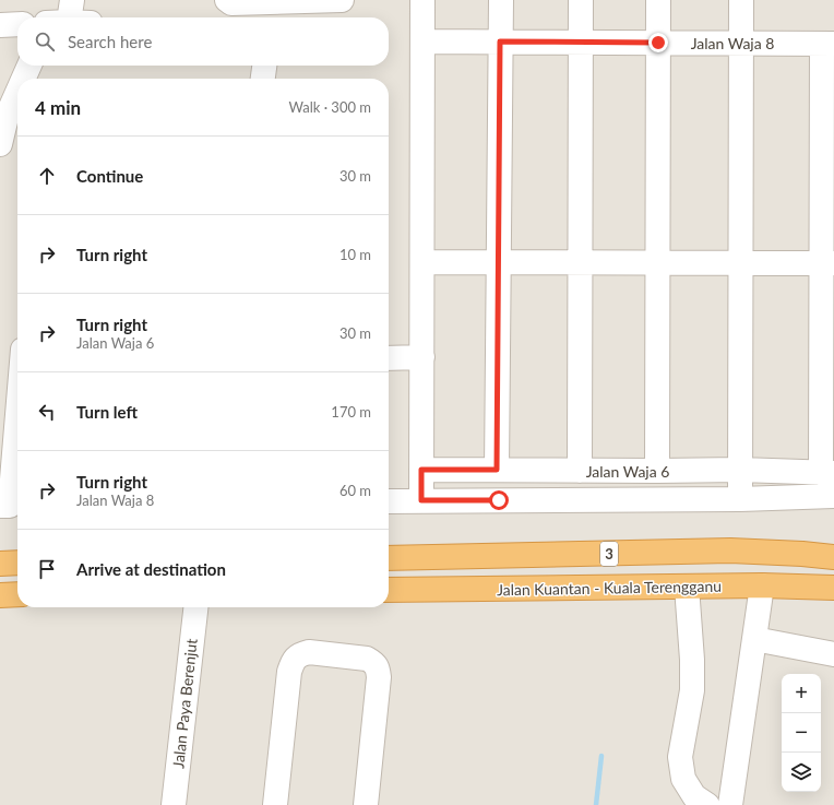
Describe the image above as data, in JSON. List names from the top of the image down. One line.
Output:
{"streets":{"highway":["3","Jalan Kuantan - Kuala Terengganu"],"street":["Jalan Waja 8","Jalan Waja 6","Jalan Paya Berenjut"]},"page":{"search":"Search here","heading":["4 min","Walk · 300 m"],"list":[["Continue","30 m"],["Turn right","10 m"],["Turn right","Jalan Waja 6","30 m"],["Turn left","170 m"],["Turn right","Jalan Waja 8","60 m"],"Arrive at destination"],"map_buttons":["+","−"]}}
